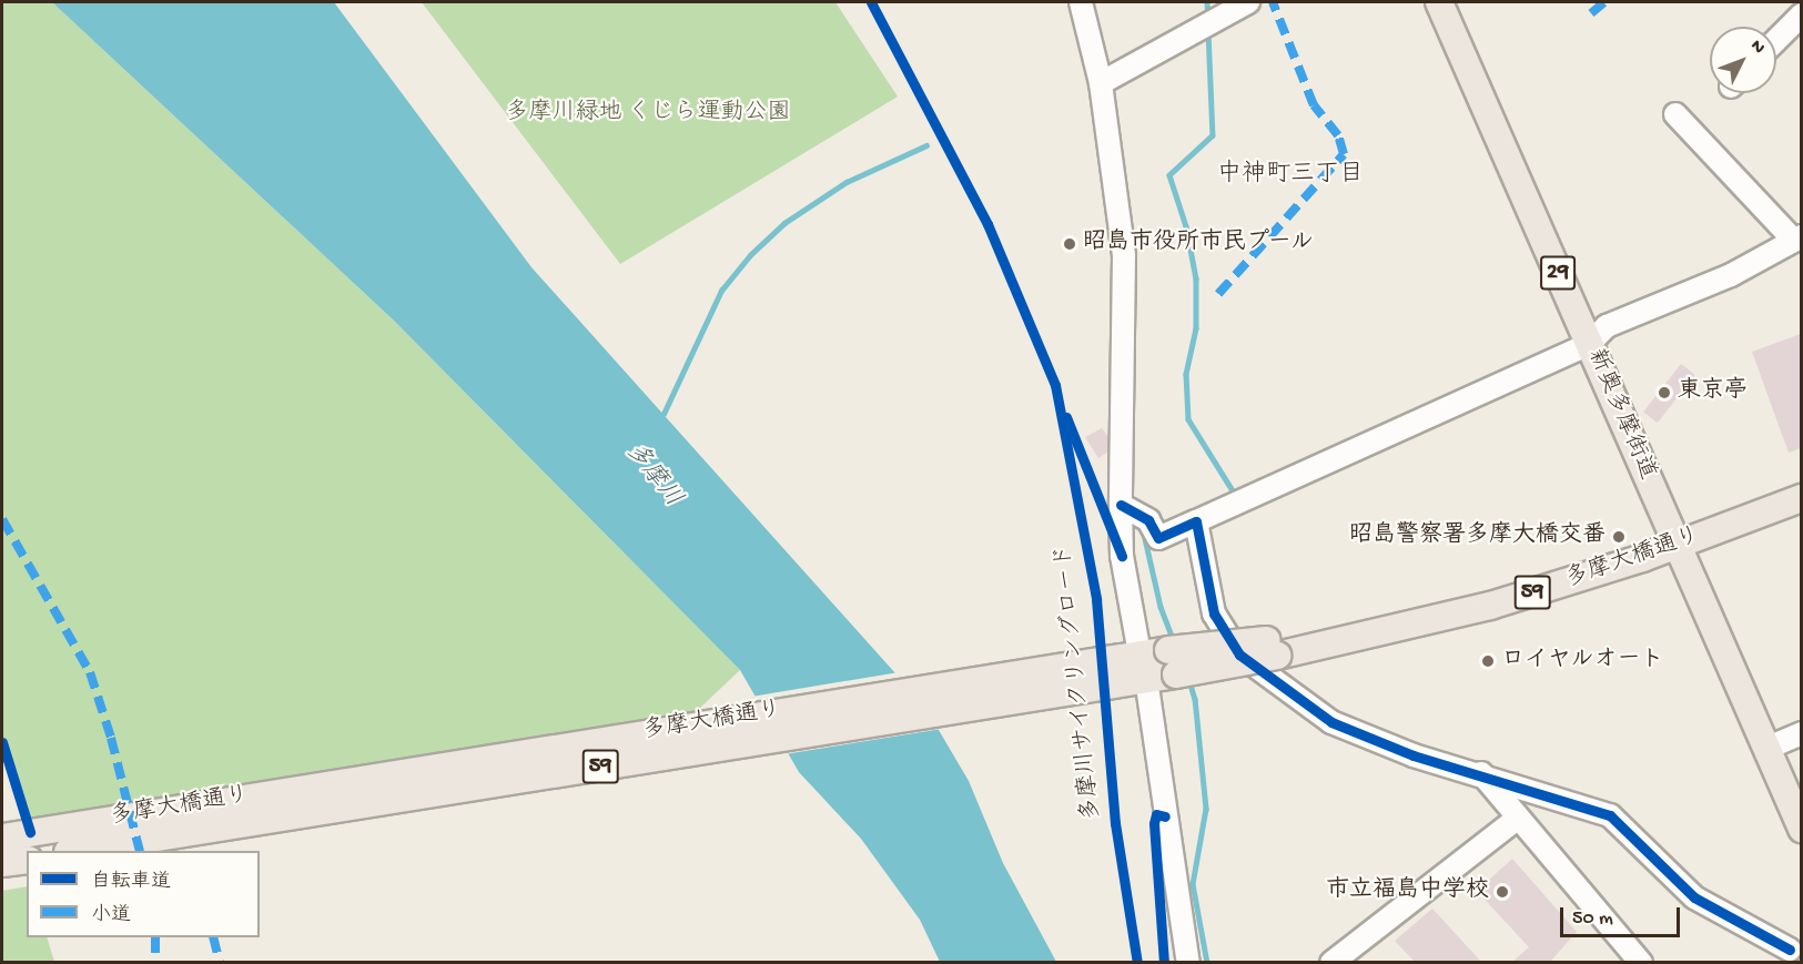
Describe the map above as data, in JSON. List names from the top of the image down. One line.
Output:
{"streets":{"main road":["29","新奥多摩街道","多摩大橋通り","59"],"cycle path":["多摩川サイクリングロード"]},"crossings":[["新奥多摩街道","多摩大橋通り"]],"districts":["中神町三丁目"],"water":["多摩川"],"parks":["多摩川緑地 くじら運動公園"],"places":["昭島市役所市民プール","東京亭","昭島警察署多摩大橋交番","ロイヤルオート","市立福島中学校"],"legend":["自転車道","小道"],"scale_bar":"50 m","north":"top right"}
